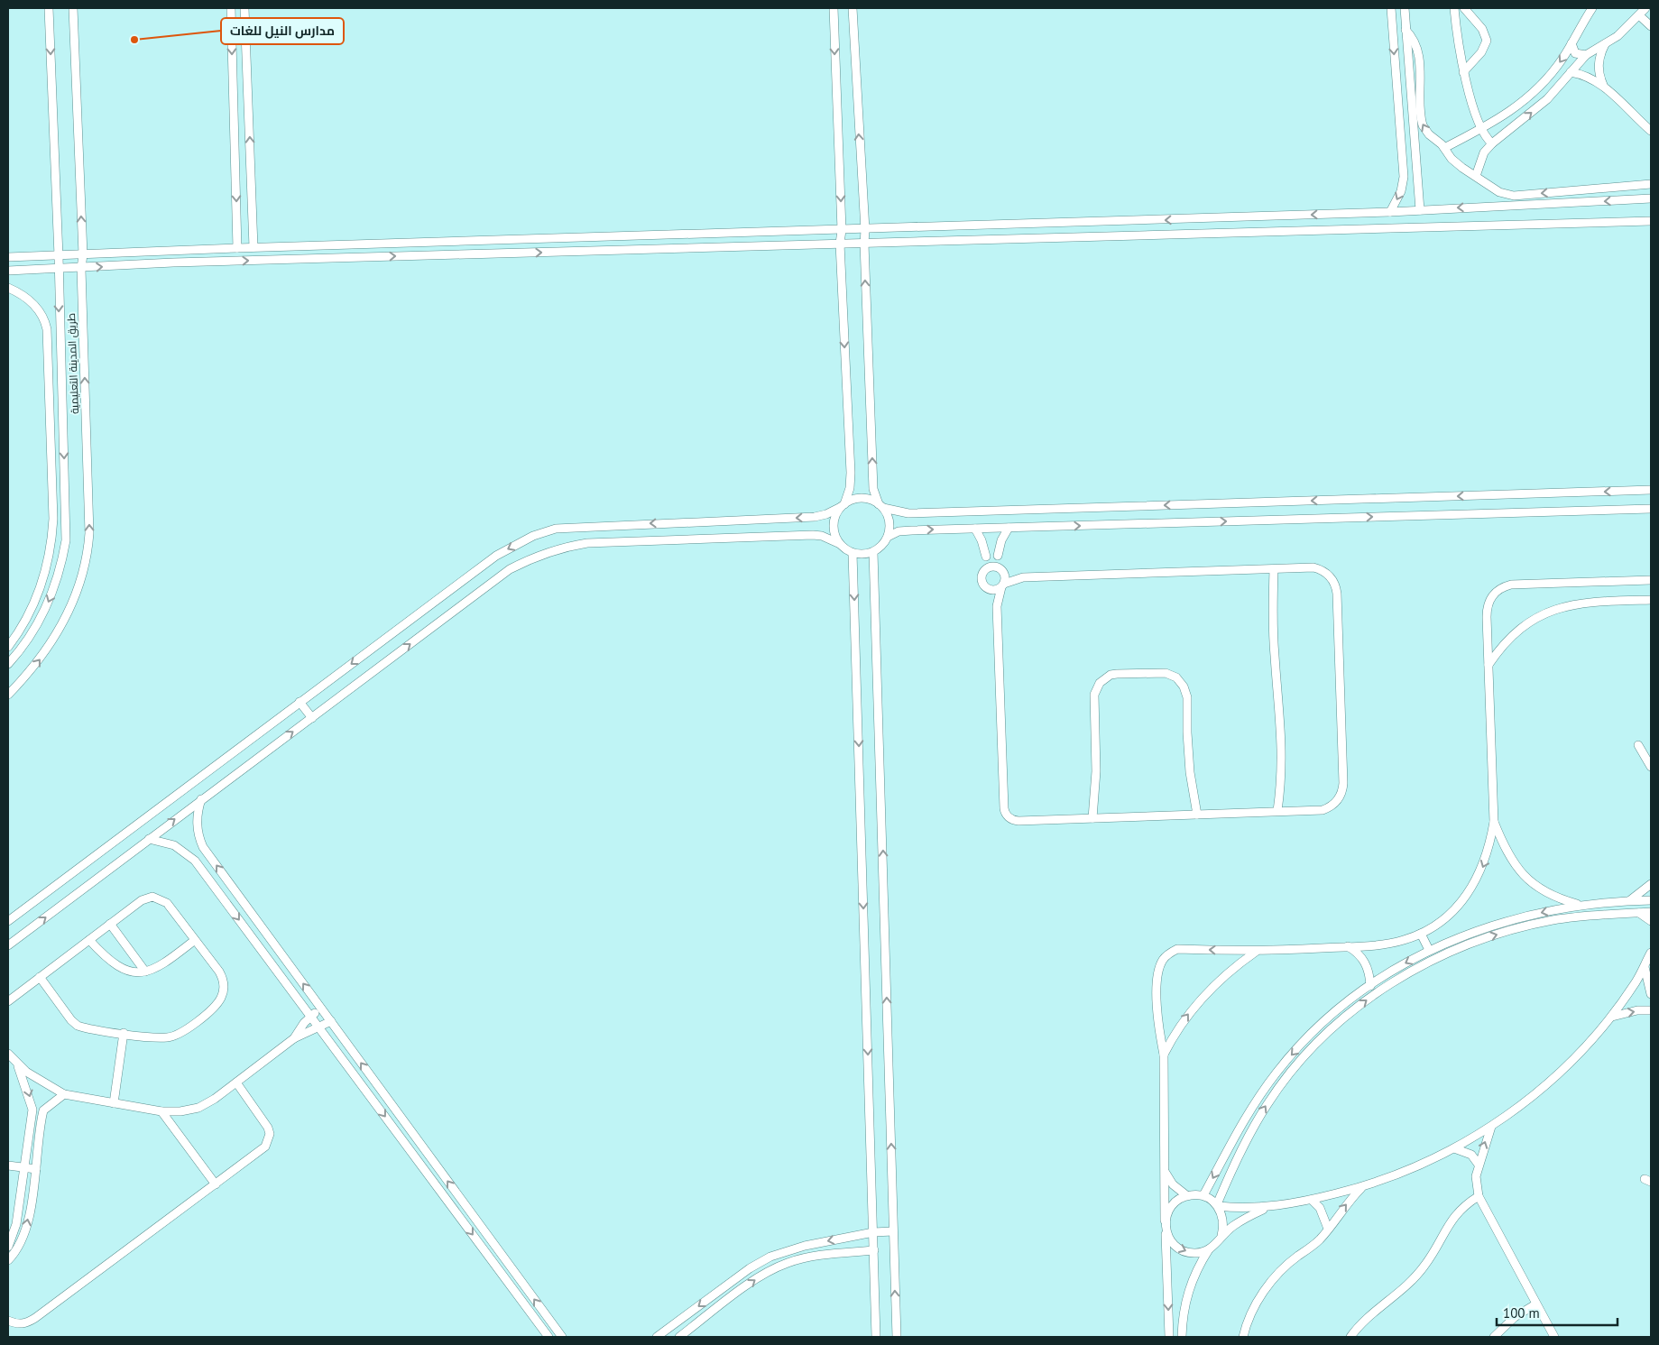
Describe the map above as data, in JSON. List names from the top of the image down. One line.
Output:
{"streets":{"street":["طريق المدينة التعليمية"]},"places":["مدارس النيل للغات"],"scale_bar":"100 m"}
